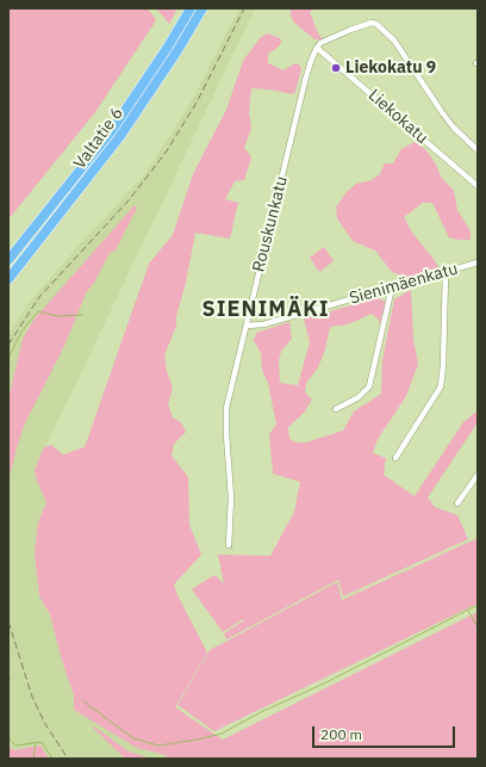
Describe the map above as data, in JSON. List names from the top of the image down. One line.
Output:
{"streets":{"highway":["Valtatie 6"],"street":["Liekokatu","Rouskunkatu","Sienimäenkatu"]},"crossings":[["Liekokatu","Rouskunkatu"],["Rouskunkatu","Sienimäenkatu"]],"districts":["SIENIMÄKI"],"places":["Liekokatu 9"],"scale_bar":"200 m"}
